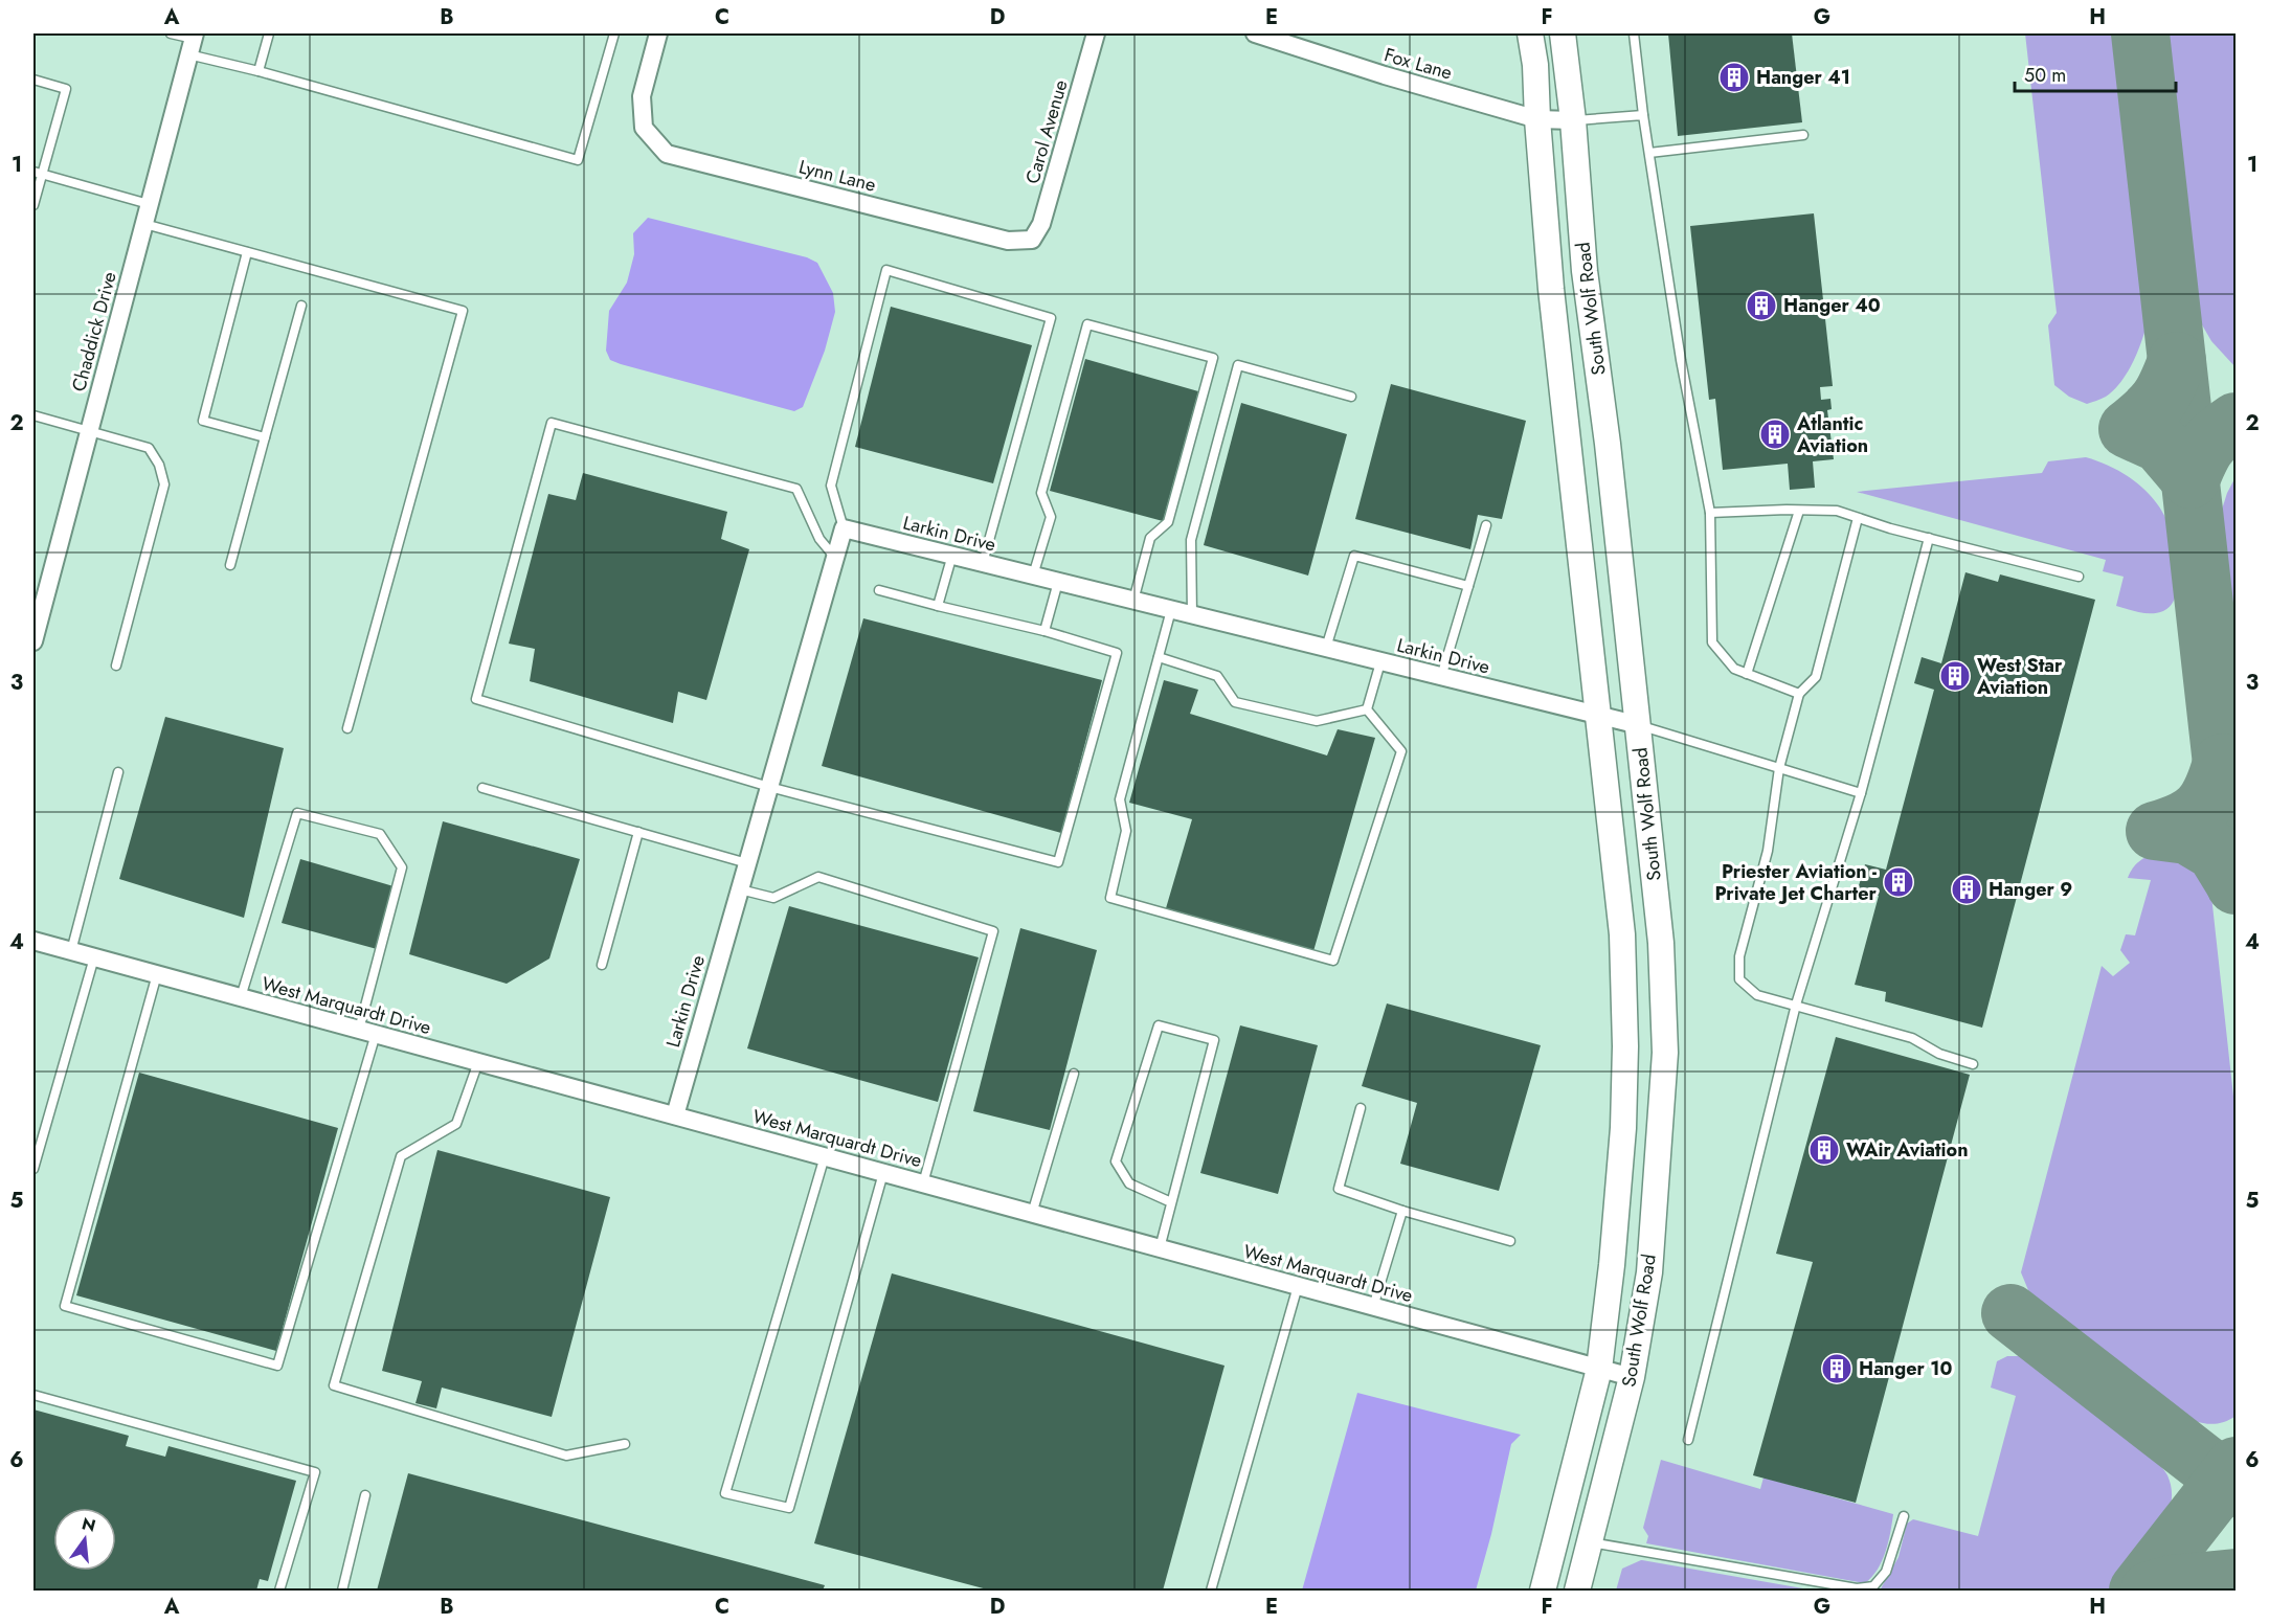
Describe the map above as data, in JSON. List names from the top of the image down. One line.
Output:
{"streets":{"main road":["South Wolf Road"],"street":["Fox Lane","Carol Avenue","Lynn Lane","Chaddick Drive","Larkin Drive","West Marquardt Drive"]},"crossings":[["Fox Lane","South Wolf Road"],["Carol Avenue","Lynn Lane"],["South Wolf Road","Larkin Drive"],["South Wolf Road","West Marquardt Drive"],["Larkin Drive","West Marquardt Drive"]],"places":{"building":["Hanger 41","Hanger 40","Atlantic Aviation","West Star Aviation","Priester Aviation - Private Jet Charter","Hanger 9","WAir Aviation","Hanger 10"]},"scale_bar":"50 m","north":"top","grid":{"columns":["A","B","C","D","E","F","G","H"],"rows":["1","2","3","4","5","6"]}}
